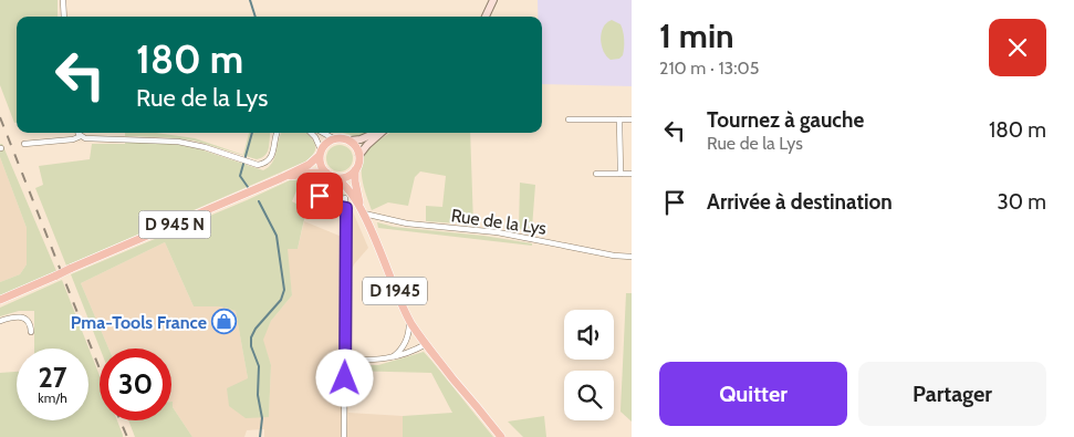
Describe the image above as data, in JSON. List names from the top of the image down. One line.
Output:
{"streets":{"main road":["D 945 N","D 1945"],"street":["Rue de la Lys"]},"crossings":[["Rue de la Lys","D 1945"],["D 945 N","D 1945"]],"places":{"shop":["Pma-Tools France"]},"page":{"heading":["1 min","210 m · 13:05"],"turn":["180 m","Rue de la Lys"],"list":[{"name":"Tournez à gauche","note":"Rue de la Lys","value":"180 m"},{"name":"Arrivée à destination","value":"30 m"}],"speed":"27 km/h","limit":"30","buttons":["Quitter","Partager"]}}
